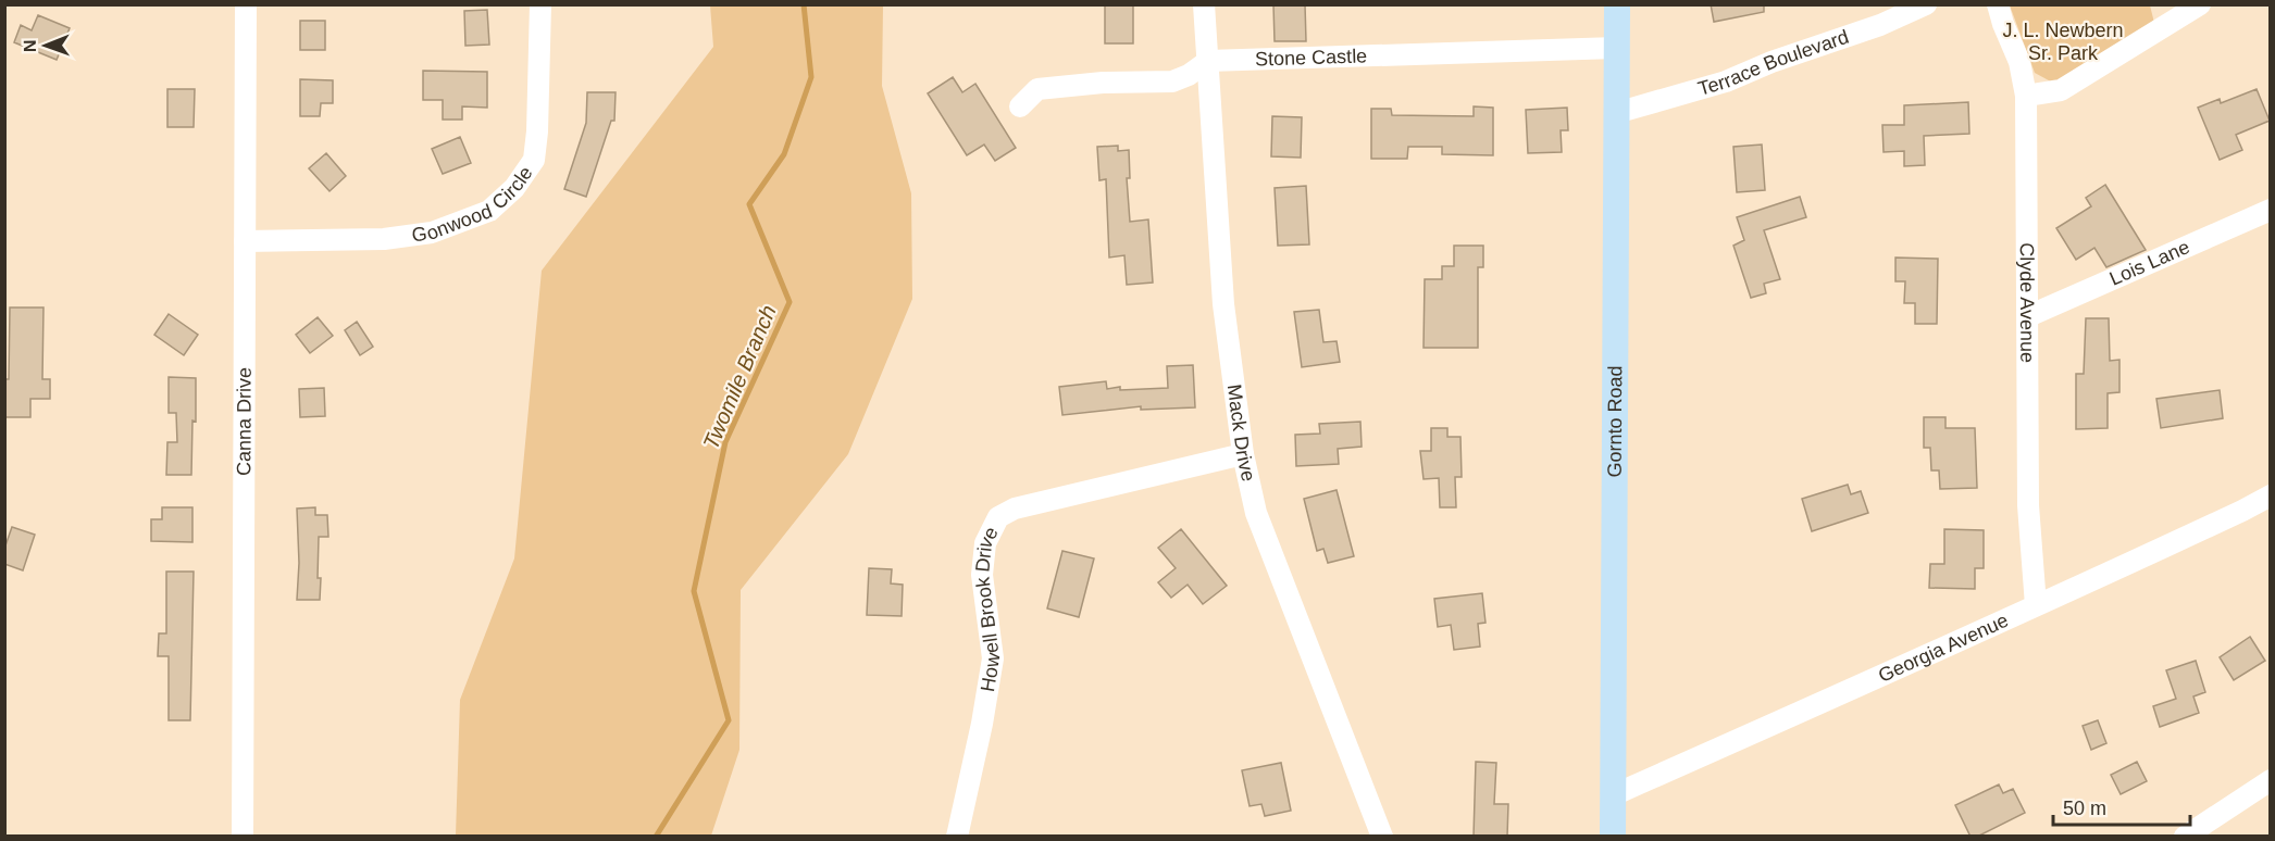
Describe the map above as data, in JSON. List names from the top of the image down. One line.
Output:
{"streets":{"main road":["Gornto Road"],"street":["Stone Castle","Terrace Boulevard","Gonwood Circle","Lois Lane","Clyde Avenue","Canna Drive","Mack Drive","Howell Brook Drive","Georgia Avenue"]},"crossings":[["Stone Castle","Gornto Road"],["Stone Castle","Mack Drive"],["Terrace Boulevard","Gornto Road"],["Gonwood Circle","Canna Drive"],["Lois Lane","Clyde Avenue"],["Clyde Avenue","Georgia Avenue"],["Gornto Road","Georgia Avenue"],["Mack Drive","Howell Brook Drive"]],"water":["Twomile Branch"],"parks":["J. L. Newbern Sr. Park"],"scale_bar":"50 m","north":"left"}
